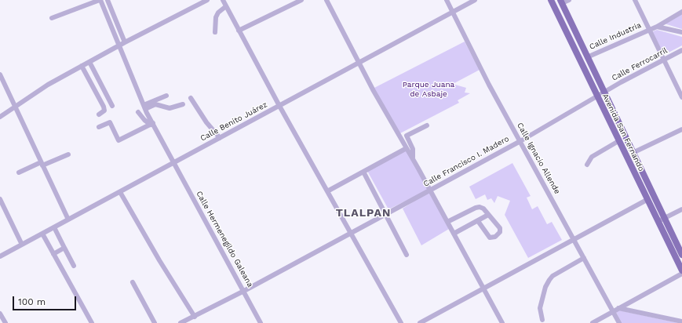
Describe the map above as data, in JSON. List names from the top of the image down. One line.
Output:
{"streets":{"main road":["Avenida San Fernando"],"street":["Calle Industria","Calle Ferrocarril","Calle Benito Juárez","Calle Ignacio Allende","Calle Francisco I. Madero","Calle Hermenegildo Galeana"]},"crossings":[["Calle Industria","Avenida San Fernando"],["Calle Ferrocarril","Avenida San Fernando"],["Calle Ferrocarril","Calle Francisco I. Madero"],["Calle Benito Juárez","Calle Ignacio Allende"],["Calle Benito Juárez","Calle Hermenegildo Galeana"],["Avenida San Fernando","Calle Francisco I. Madero"],["Calle Ignacio Allende","Calle Francisco I. Madero"],["Calle Francisco I. Madero","Calle Hermenegildo Galeana"]],"districts":["TLALPAN"],"parks":["Parque Juana de Asbaje"],"scale_bar":"100 m"}
